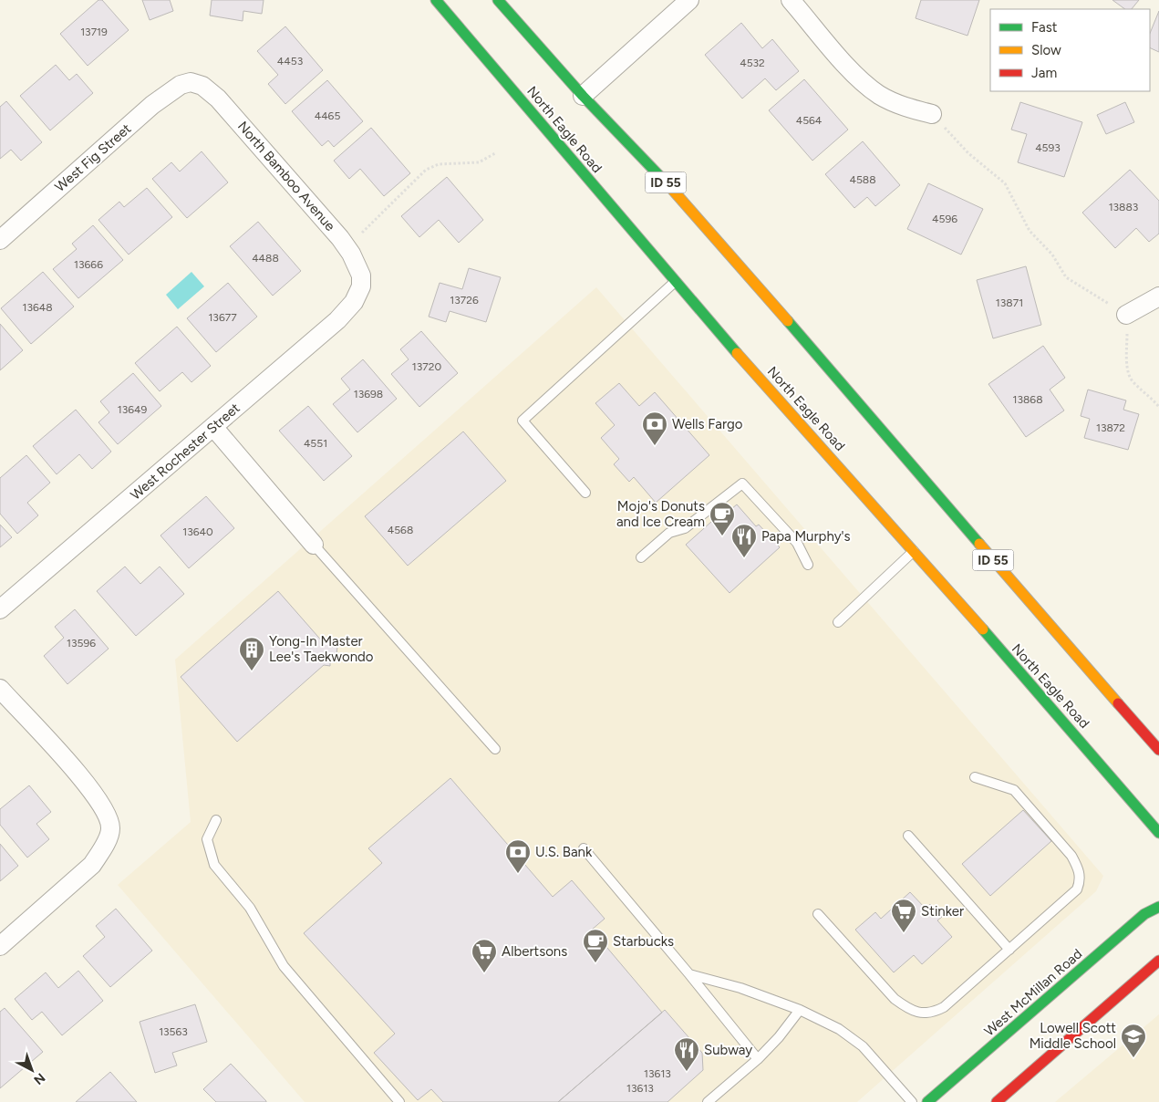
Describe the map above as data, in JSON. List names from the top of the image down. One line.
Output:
{"streets":{"main road":["North Eagle Road","ID 55","West McMillan Road"],"street":["West Fig Street","North Bamboo Avenue","West Rochester Street"]},"crossings":[["West Fig Street","North Bamboo Avenue"],["North Bamboo Avenue","West Rochester Street"]],"places":{"bank":["Wells Fargo","U.S. Bank"],"cafe":["Mojo's Donuts and Ice Cream","Starbucks"],"restaurant":["Papa Murphy's","Subway"],"building":["Yong-In Master Lee's Taekwondo"],"supermarket":["Stinker","Albertsons"],"school or university":["Lowell Scott Middle School"]},"house_numbers":["13719","4453","4532","4465","4564","4593","4588","13883","4596","4488","13666","13726","13871","13648","13677","13720","13698","13868","13649","13872","4551","4568","13640","13596","13563","13613","13613"],"legend":["Fast","Slow","Jam"],"north":"bottom right"}
